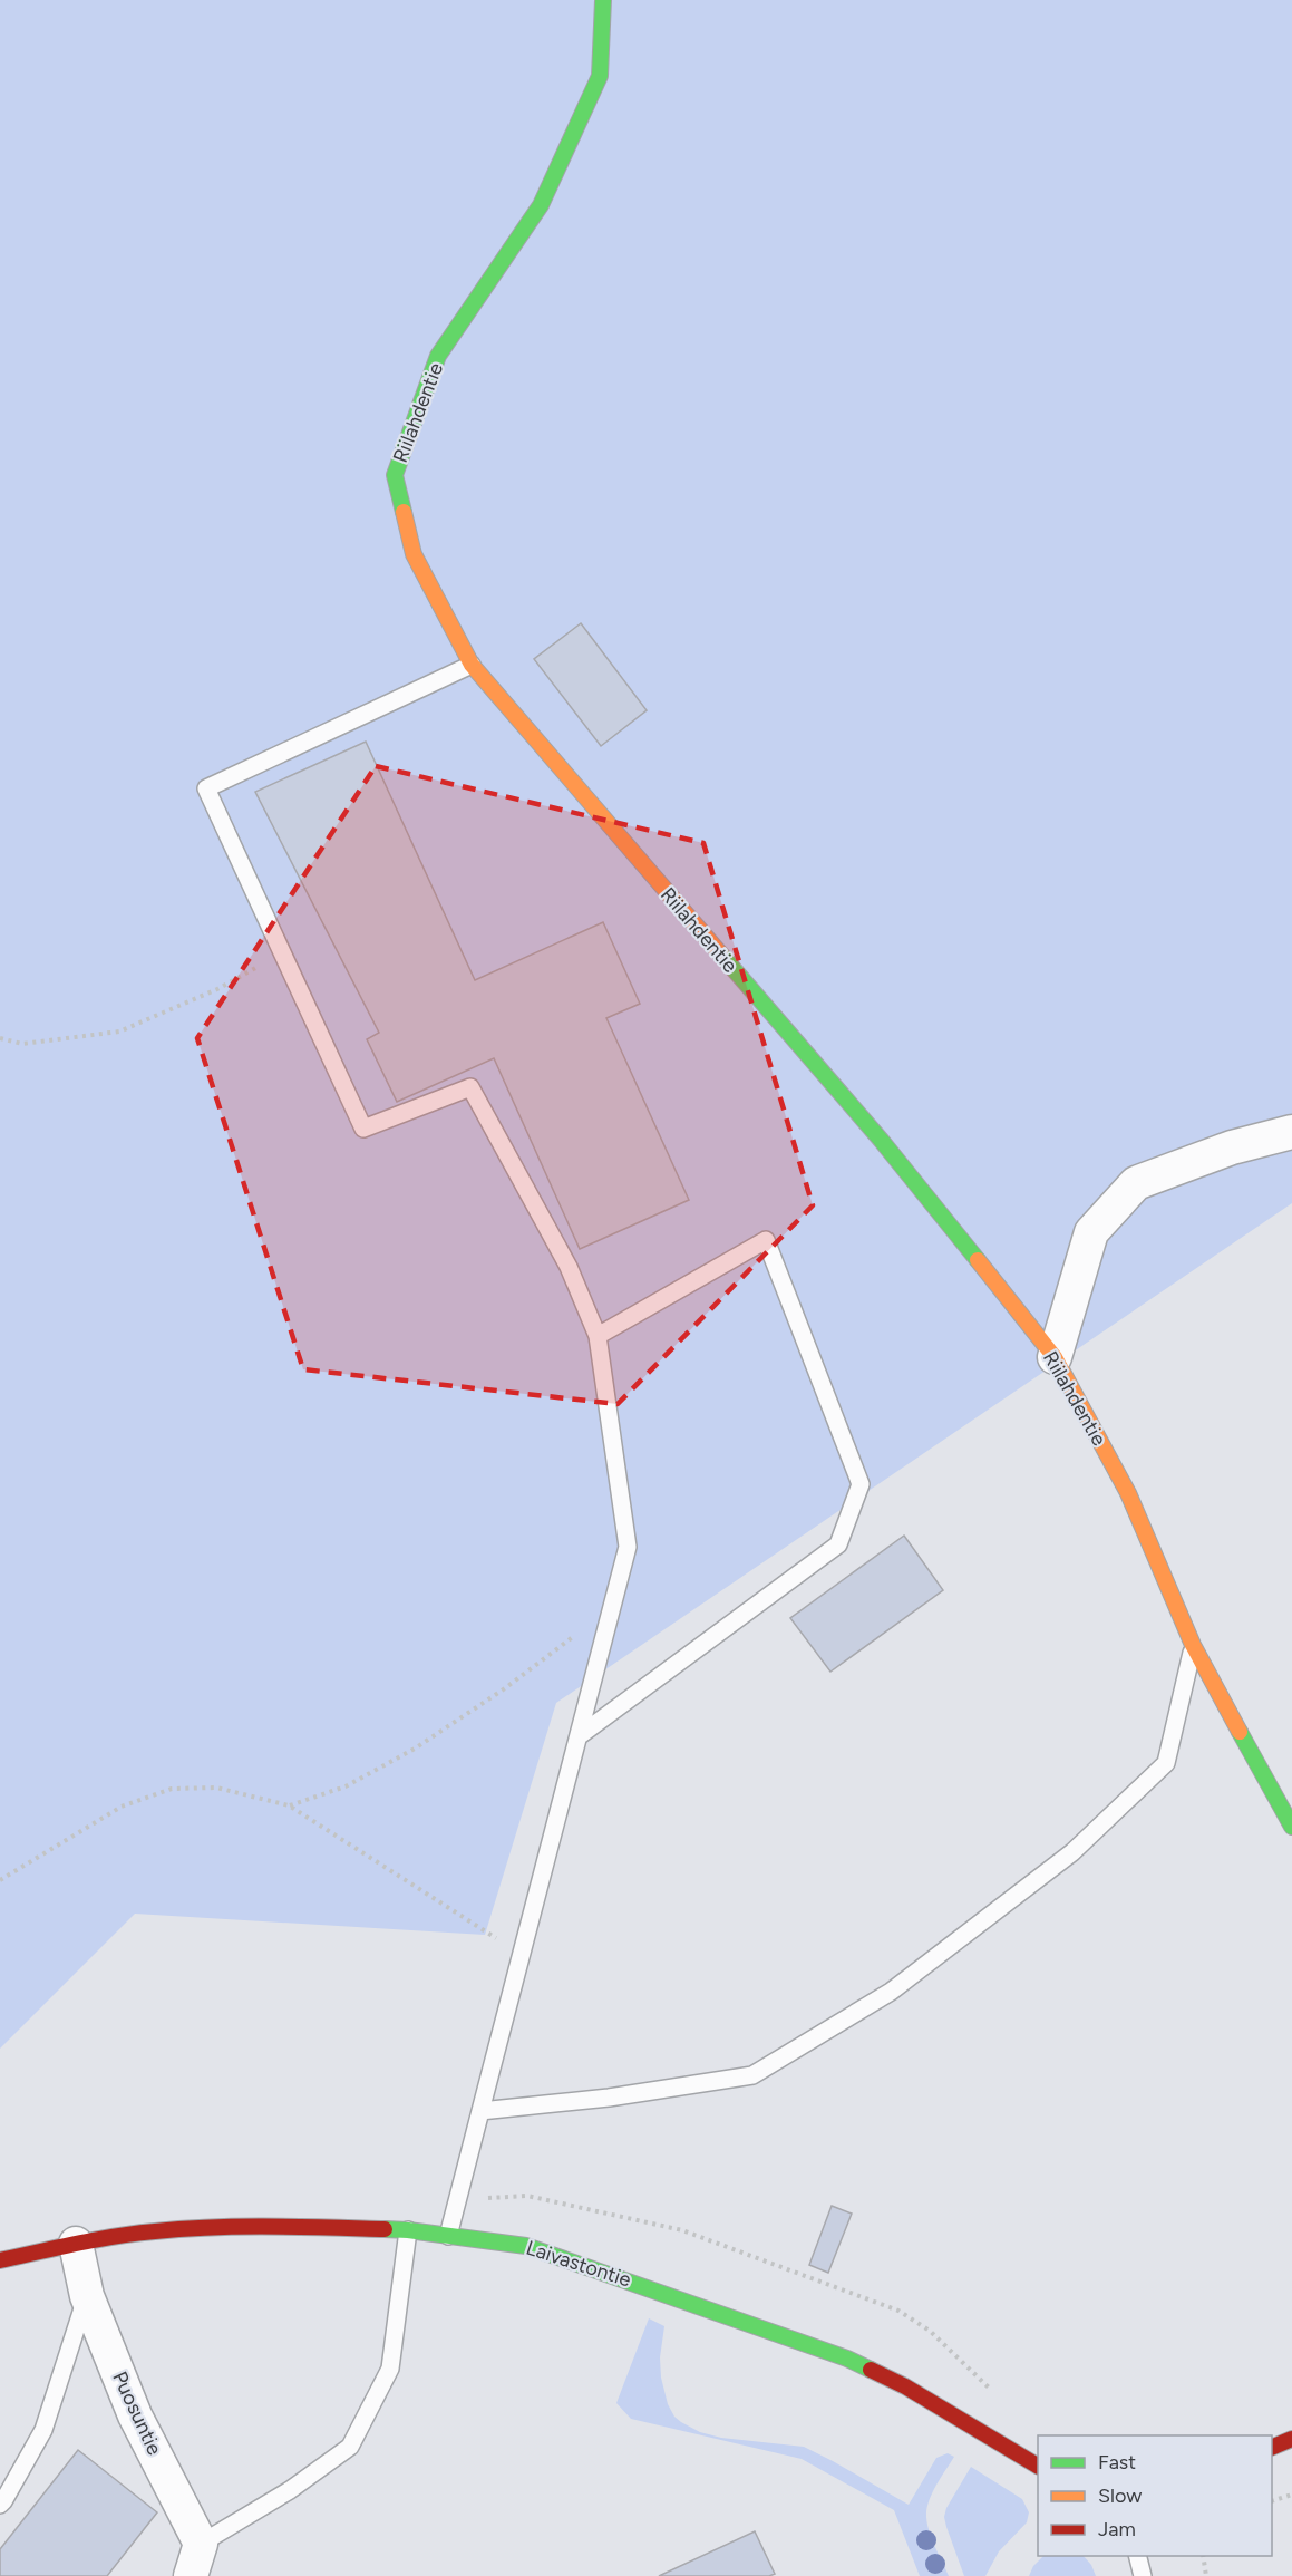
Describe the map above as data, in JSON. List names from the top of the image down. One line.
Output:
{"streets":{"street":["Riilahdentie","Laivastontie","Puosuntie"]},"crossings":[["Laivastontie","Puosuntie"]],"legend":["Fast","Slow","Jam"]}
